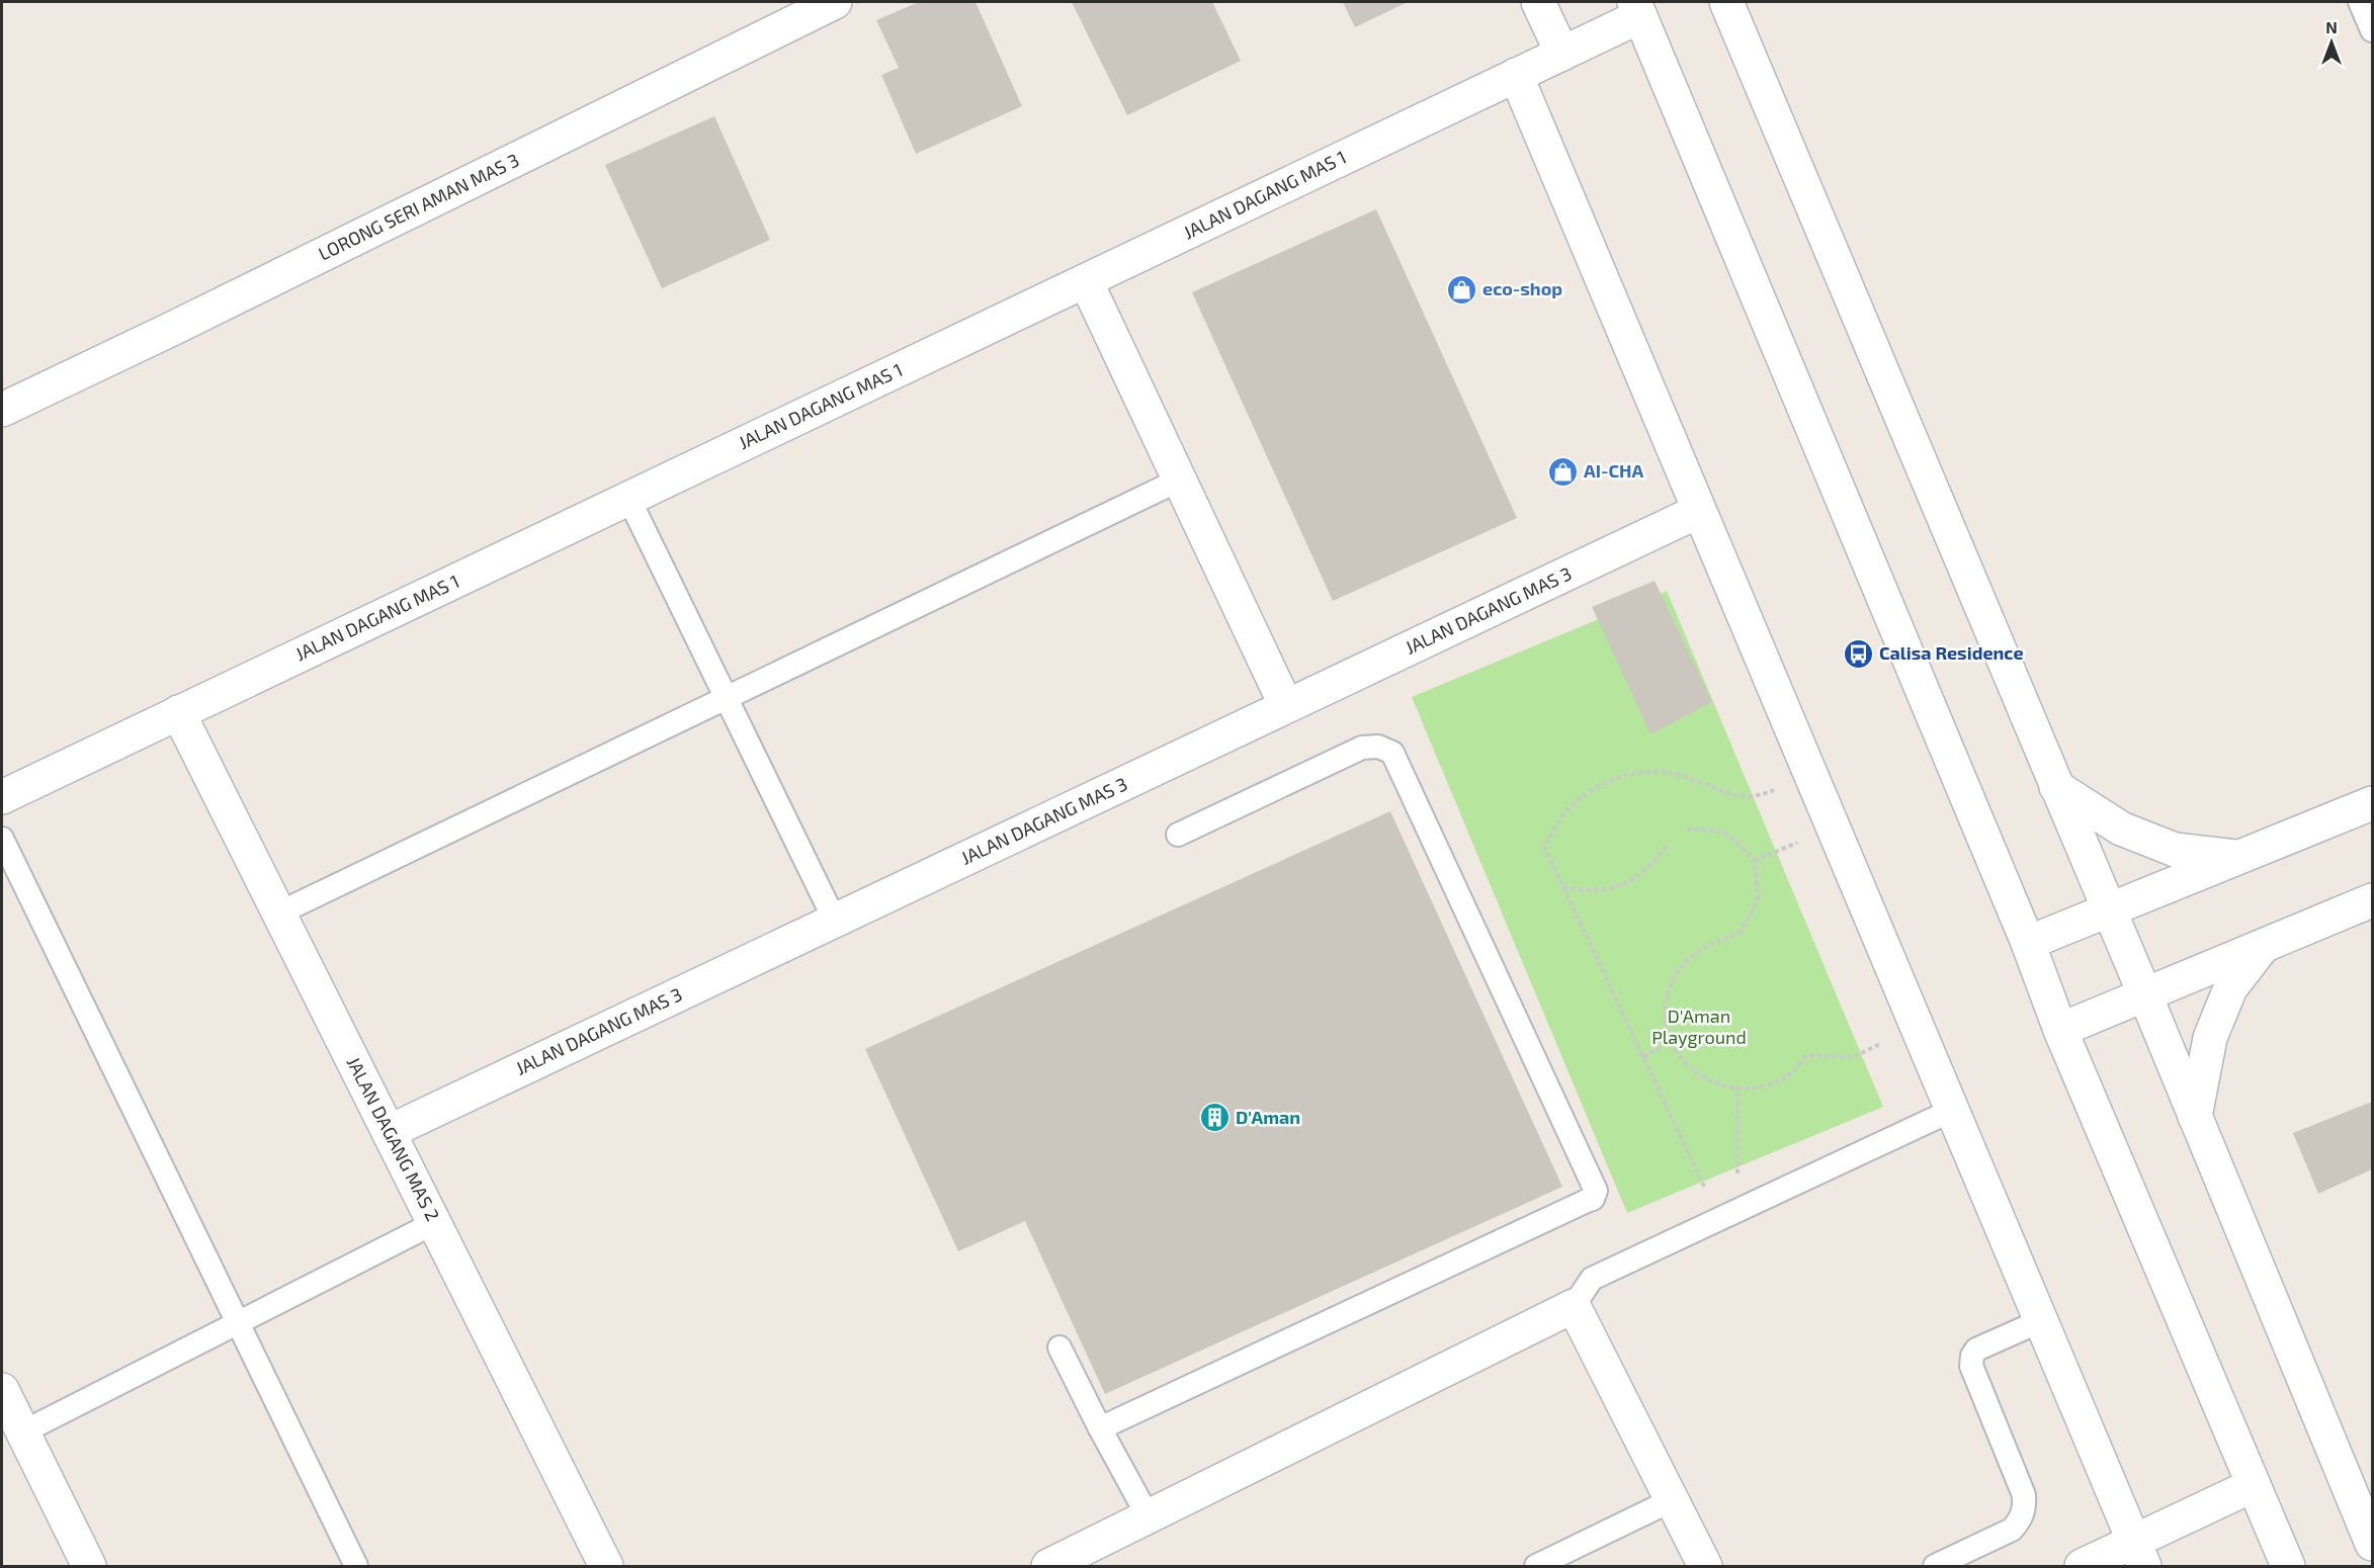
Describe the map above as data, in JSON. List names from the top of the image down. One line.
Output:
{"streets":{"street":["JALAN DAGANG MAS 1","LORONG SERI AMAN MAS 3","JALAN DAGANG MAS 3","JALAN DAGANG MAS 2"]},"crossings":[["JALAN DAGANG MAS 1","JALAN DAGANG MAS 2"],["JALAN DAGANG MAS 3","JALAN DAGANG MAS 2"]],"parks":["D'Aman Playground"],"places":{"shop":["eco-shop","AI-CHA"],"bus stop":["Calisa Residence"],"building":["D'Aman"]},"north":"top"}
